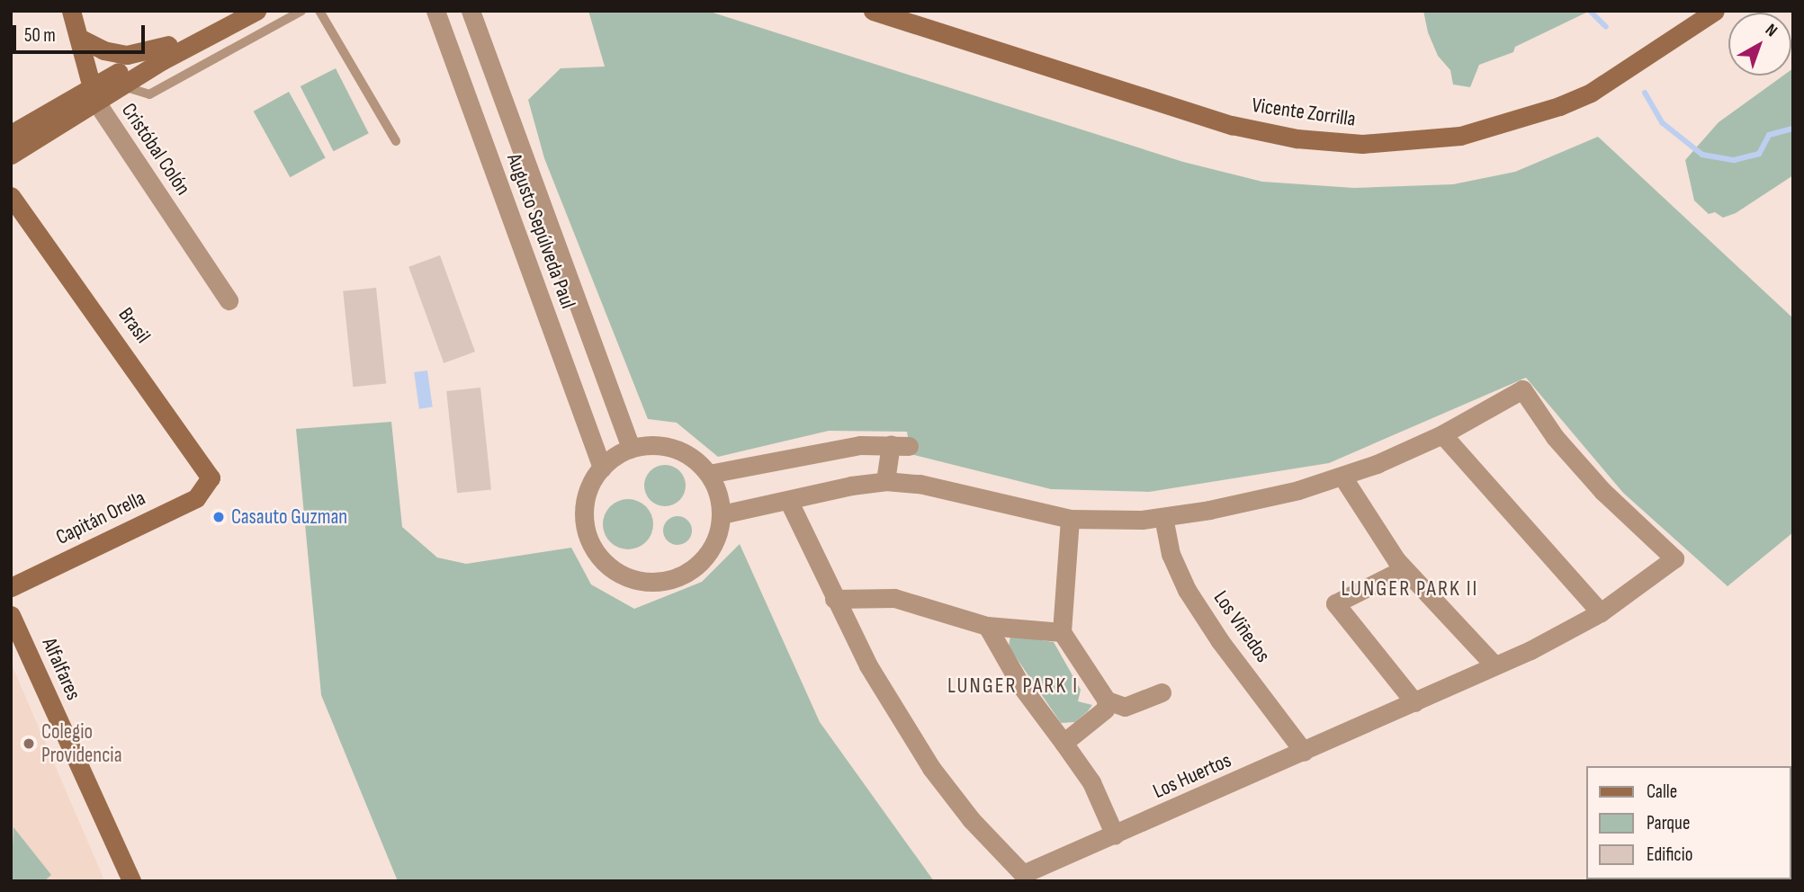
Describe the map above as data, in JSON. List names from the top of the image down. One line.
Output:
{"streets":{"main road":["Vicente Zorrilla","Cristóbal Colón","Brasil","Capitán Orella","Alfalfares"],"street":["Augusto Sepúlveda Paul","Los Viñedos","Los Huertos"]},"crossings":[["Brasil","Capitán Orella"],["Los Viñedos","Los Huertos"]],"districts":["LUNGER PARK II","LUNGER PARK I"],"places":["Casauto Guzman","Colegio Providencia"],"legend":["Calle","Parque","Edificio"],"scale_bar":"50 m","north":"top right"}
